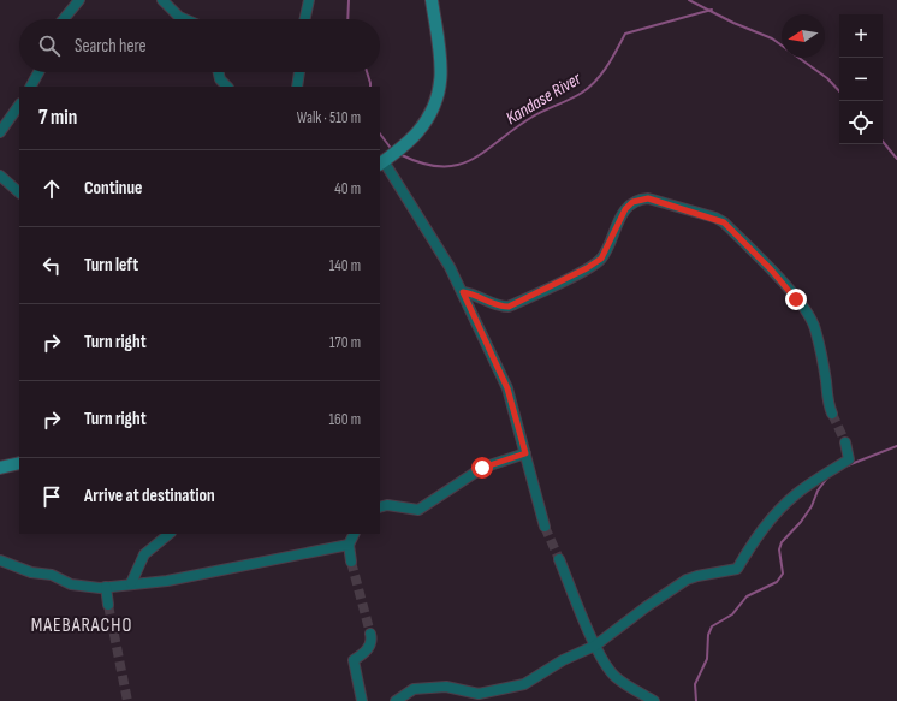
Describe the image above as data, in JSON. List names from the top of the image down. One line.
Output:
{"districts":["MAEBARACHO"],"water":["Kandase River"],"north":"left","page":{"map_buttons":["+","−"],"search":"Search here","heading":["7 min","Walk · 510 m"],"list":[["Continue","40 m"],["Turn left","140 m"],["Turn right","170 m"],["Turn right","160 m"],"Arrive at destination"]}}
